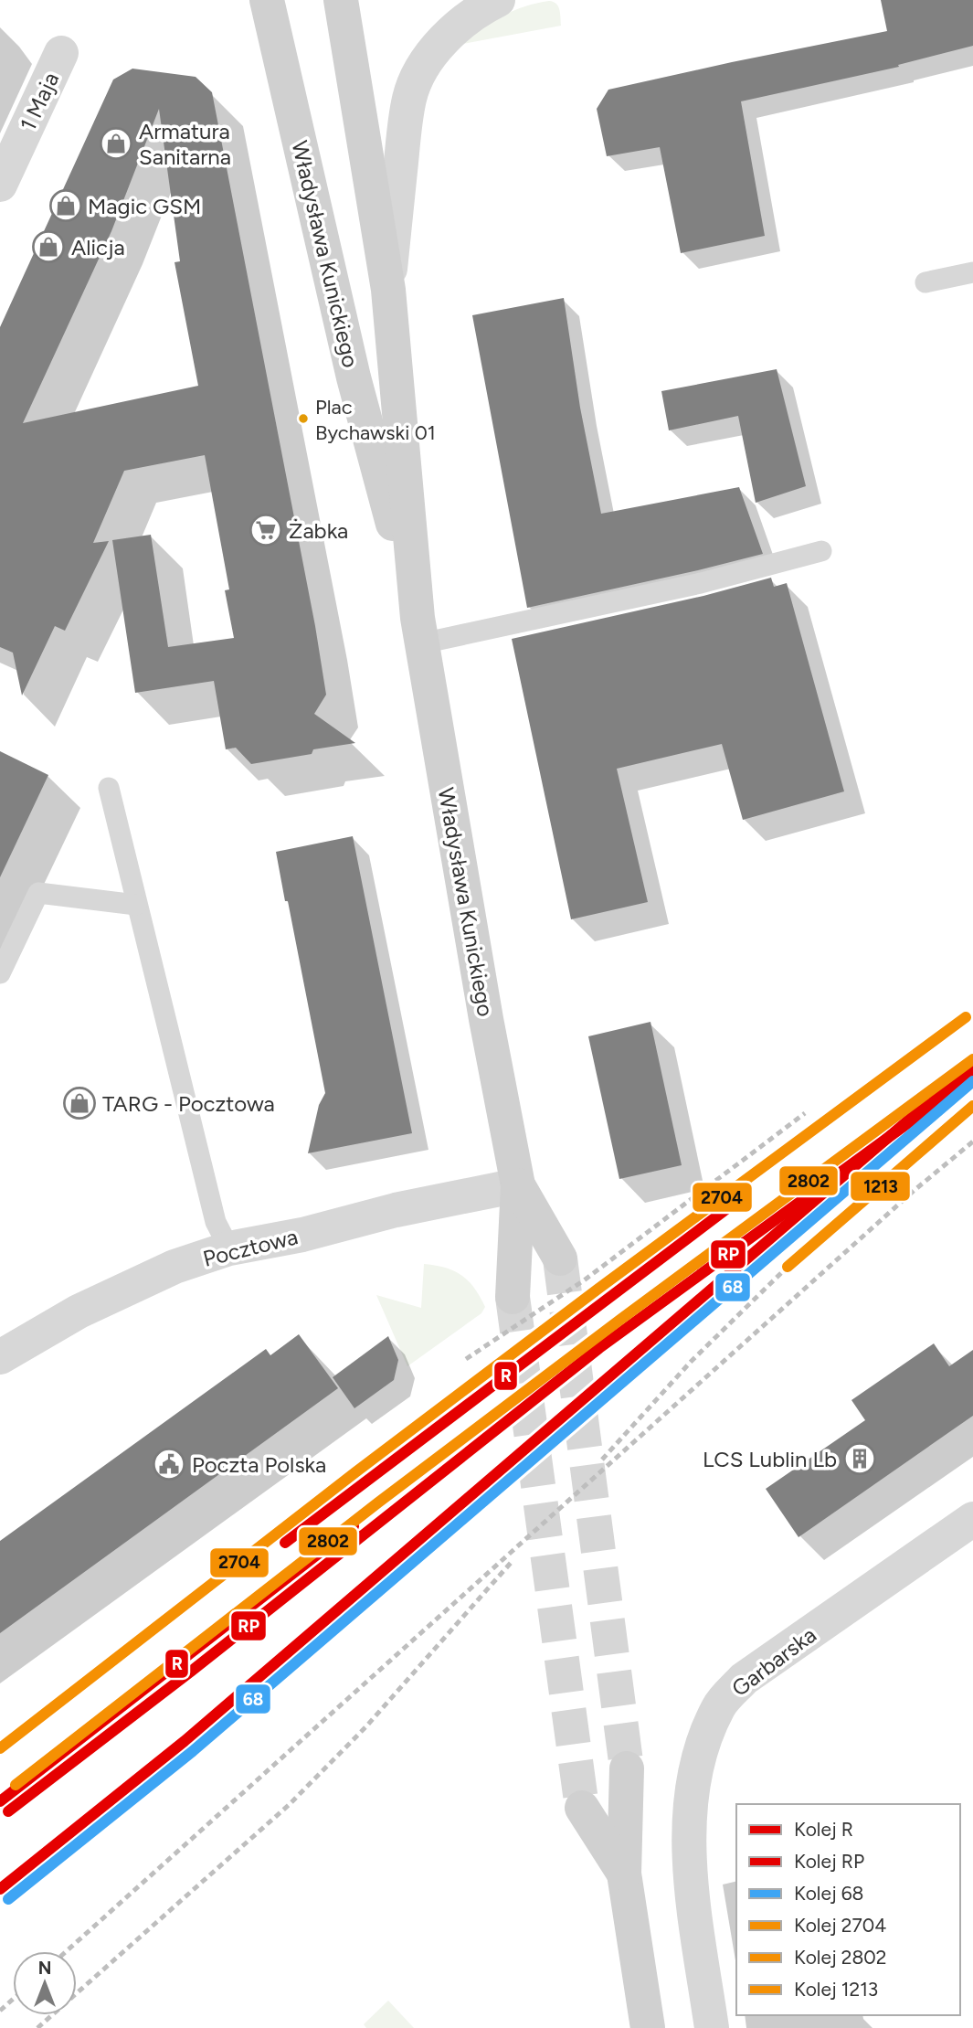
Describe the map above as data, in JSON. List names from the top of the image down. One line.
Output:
{"streets":{"main road":["Władysława Kunickiego"],"street":["1 Maja","Pocztowa","Garbarska"]},"crossings":[["Władysława Kunickiego","Pocztowa"]],"places":{"shop":["Armatura Sanitarna","Magic GSM","Alicja","TARG - Pocztowa"],"other":["Plac Bychawski 01"],"supermarket":["Żabka"],"building":["LCS Lublin Lb"],"public building":["Poczta Polska"]},"lines":["rail line 2704","rail line 2802","rail line R","rail line RP","rail line 68","rail line 1213"],"legend":["Kolej R","Kolej RP","Kolej 68","Kolej 2704","Kolej 2802","Kolej 1213"],"north":"top"}
